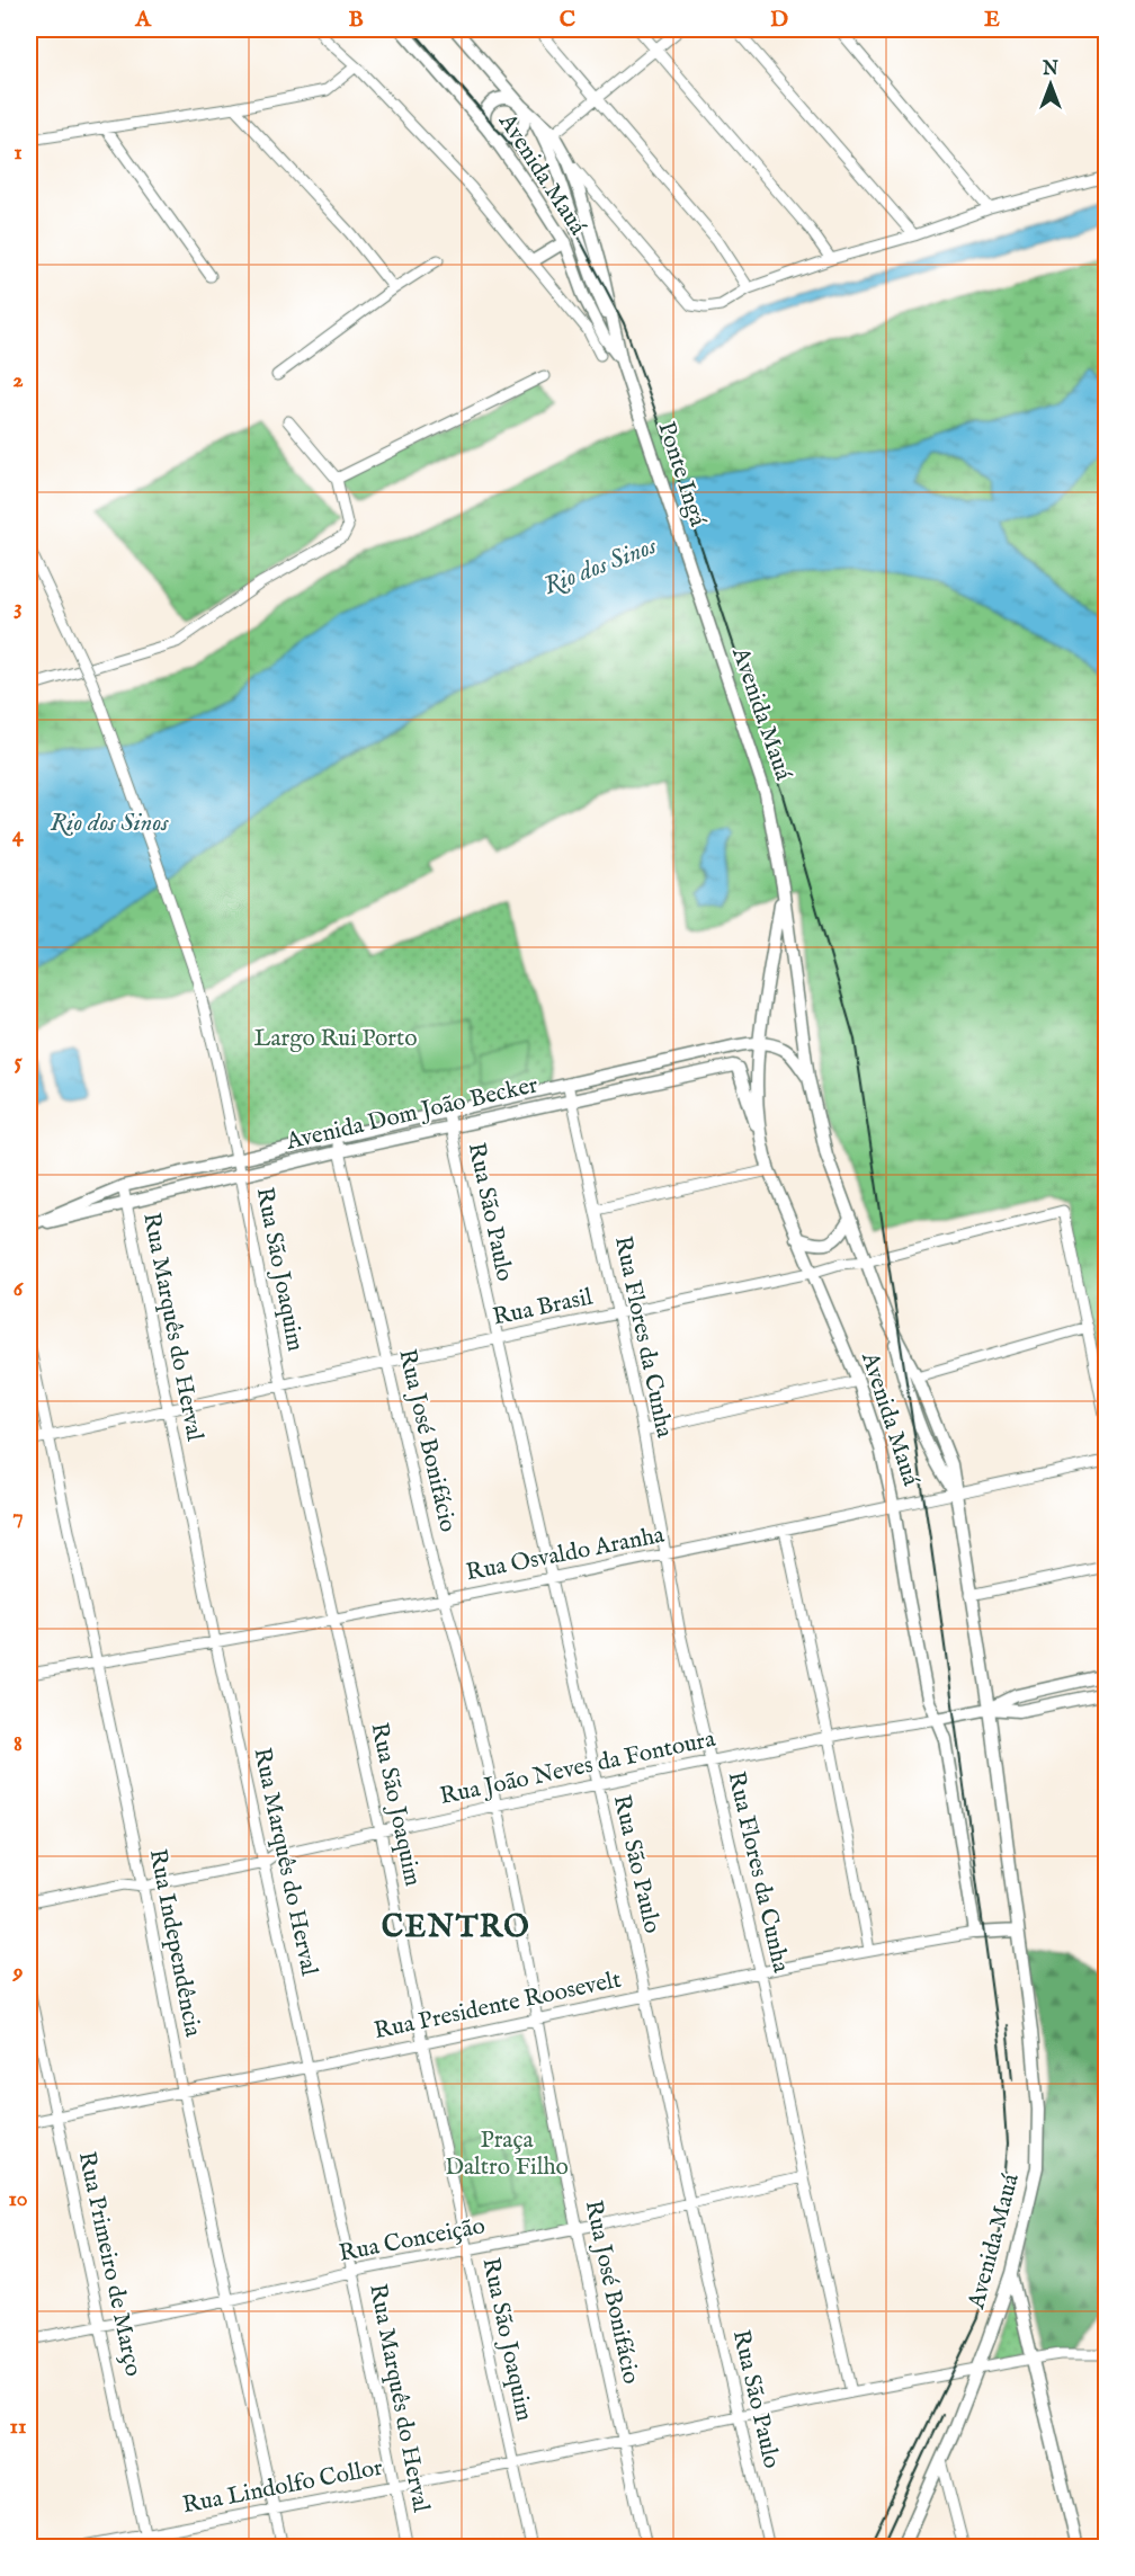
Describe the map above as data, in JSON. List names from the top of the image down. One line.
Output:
{"streets":{"main road":["Avenida Mauá","Ponte Ingá","Avenida Dom João Becker"],"street":["Rua São Paulo","Rua São Joaquim","Rua Brasil","Rua Marquês do Herval","Rua Flores da Cunha","Rua José Bonifácio","Rua Osvaldo Aranha","Rua João Neves da Fontoura","Rua Independência","Rua Presidente Roosevelt","Rua Conceição","Rua Primeiro de Março","Rua Lindolfo Collor"]},"crossings":[["Avenida Mauá","Ponte Ingá"],["Avenida Mauá","Avenida Dom João Becker"],["Avenida Mauá","Rua Brasil"],["Avenida Mauá","Rua Osvaldo Aranha"],["Avenida Mauá","Rua João Neves da Fontoura"],["Avenida Mauá","Rua Presidente Roosevelt"],["Avenida Mauá","Rua Lindolfo Collor"],["Avenida Dom João Becker","Rua São Paulo"],["Avenida Dom João Becker","Rua São Joaquim"],["Avenida Dom João Becker","Rua Marquês do Herval"],["Avenida Dom João Becker","Rua Flores da Cunha"],["Avenida Dom João Becker","Rua José Bonifácio"],["Rua São Paulo","Rua Brasil"],["Rua São Paulo","Rua Osvaldo Aranha"],["Rua São Paulo","Rua João Neves da Fontoura"],["Rua São Paulo","Rua Presidente Roosevelt"],["Rua São Paulo","Rua Conceição"],["Rua São Paulo","Rua Lindolfo Collor"],["Rua São Joaquim","Rua Brasil"],["Rua São Joaquim","Rua Osvaldo Aranha"],["Rua São Joaquim","Rua João Neves da Fontoura"],["Rua São Joaquim","Rua Presidente Roosevelt"],["Rua São Joaquim","Rua Conceição"],["Rua São Joaquim","Rua Lindolfo Collor"],["Rua Brasil","Rua Marquês do Herval"],["Rua Brasil","Rua Flores da Cunha"],["Rua Brasil","Rua José Bonifácio"],["Rua Brasil","Rua Independência"],["Rua Marquês do Herval","Rua Osvaldo Aranha"],["Rua Marquês do Herval","Rua João Neves da Fontoura"],["Rua Marquês do Herval","Rua Presidente Roosevelt"],["Rua Marquês do Herval","Rua Conceição"],["Rua Marquês do Herval","Rua Lindolfo Collor"],["Rua Flores da Cunha","Rua Osvaldo Aranha"],["Rua Flores da Cunha","Rua João Neves da Fontoura"],["Rua Flores da Cunha","Rua Presidente Roosevelt"],["Rua Flores da Cunha","Rua Conceição"],["Rua Flores da Cunha","Rua Lindolfo Collor"],["Rua José Bonifácio","Rua Osvaldo Aranha"],["Rua José Bonifácio","Rua João Neves da Fontoura"],["Rua José Bonifácio","Rua Presidente Roosevelt"],["Rua José Bonifácio","Rua Conceição"],["Rua José Bonifácio","Rua Lindolfo Collor"],["Rua Osvaldo Aranha","Rua Independência"],["Rua João Neves da Fontoura","Rua Independência"],["Rua Independência","Rua Presidente Roosevelt"],["Rua Independência","Rua Conceição"],["Rua Independência","Rua Lindolfo Collor"],["Rua Presidente Roosevelt","Rua Primeiro de Março"],["Rua Conceição","Rua Primeiro de Março"],["Rua Primeiro de Março","Rua Lindolfo Collor"]],"districts":["CENTRO"],"water":["Rio dos Sinos"],"parks":["Largo Rui Porto","Praça Daltro Filho"],"north":"top","grid":{"columns":["A","B","C","D","E"],"rows":["1","2","3","4","5","6","7","8","9","10","11"]}}
